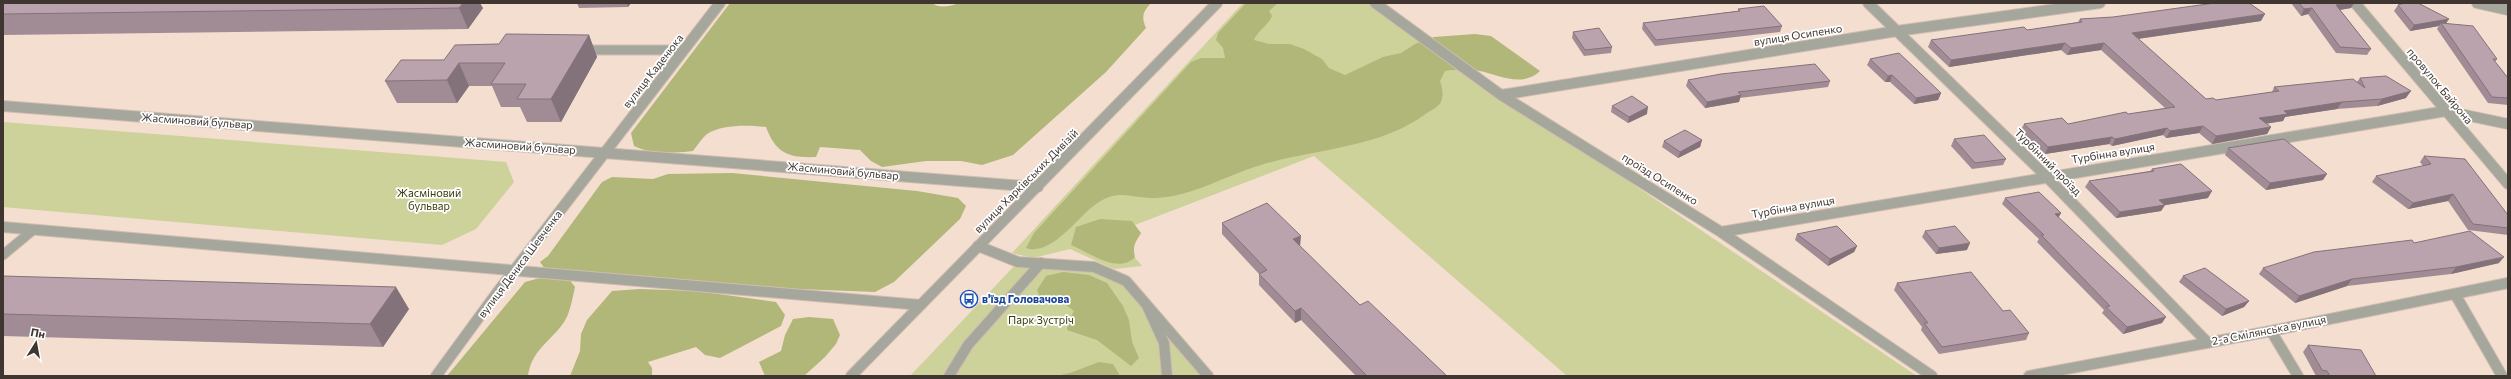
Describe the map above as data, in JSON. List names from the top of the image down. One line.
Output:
{"streets":{"street":["вулиця Осипенко","вулиця Каденюка","провулок Байрона","Жасминовий бульвар","Турбінна вулиця","Турбінний проїзд","проїзд Осипенко","вулиця Харківських Дивізій","вулиця Дениса Шевченка","2-а Смілянська вулиця"]},"crossings":[["вулиця Осипенко","Турбінний проїзд"],["вулиця Осипенко","проїзд Осипенко"],["вулиця Каденюка","Жасминовий бульвар"],["вулиця Каденюка","вулиця Дениса Шевченка"],["провулок Байрона","Турбінна вулиця"],["Жасминовий бульвар","вулиця Харківських Дивізій"],["Жасминовий бульвар","вулиця Дениса Шевченка"],["Турбінна вулиця","Турбінний проїзд"],["Турбінна вулиця","проїзд Осипенко"],["Турбінний проїзд","2-а Смілянська вулиця"]],"parks":["Жасміновий бульвар","Парк Зустріч"],"places":{"bus stop":["в'їзд Головачова"]},"north":"top"}
